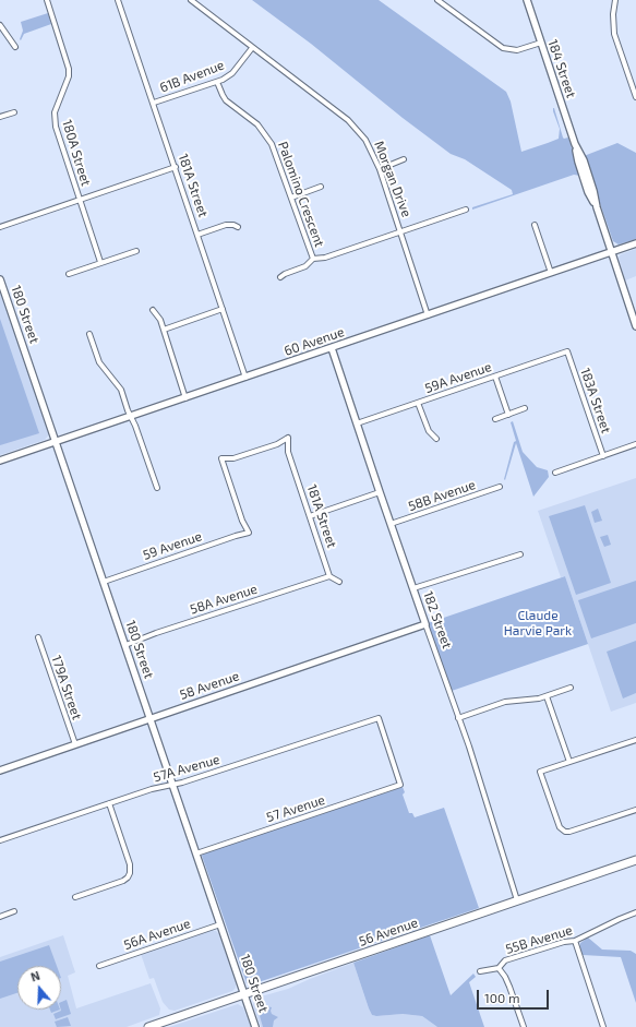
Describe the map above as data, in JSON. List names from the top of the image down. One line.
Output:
{"streets":{"highway":["56 Avenue"],"street":["184 Street","61B Avenue","180A Street","Morgan Drive","181A Street","Palomino Crescent","180 Street","60 Avenue","59A Avenue","183A Street","58B Avenue","59 Avenue","58A Avenue","182 Street","58 Avenue","179A Street","57A Avenue","57 Avenue","56A Avenue","55B Avenue"]},"crossings":[["184 Street","60 Avenue"],["61B Avenue","Morgan Drive"],["61B Avenue","181A Street"],["61B Avenue","Palomino Crescent"],["Morgan Drive","60 Avenue"],["181A Street","60 Avenue"],["181A Street","59 Avenue"],["181A Street","58A Avenue"],["180 Street","60 Avenue"],["180 Street","59 Avenue"],["180 Street","58A Avenue"],["180 Street","58 Avenue"],["180 Street","57A Avenue"],["180 Street","57 Avenue"],["180 Street","56 Avenue"],["180 Street","56A Avenue"],["60 Avenue","182 Street"],["59A Avenue","183A Street"],["59A Avenue","182 Street"],["58B Avenue","182 Street"],["182 Street","58 Avenue"],["182 Street","56 Avenue"],["58 Avenue","179A Street"],["57A Avenue","57 Avenue"]],"parks":["Claude Harvie Park"],"scale_bar":"100 m","north":"top"}
